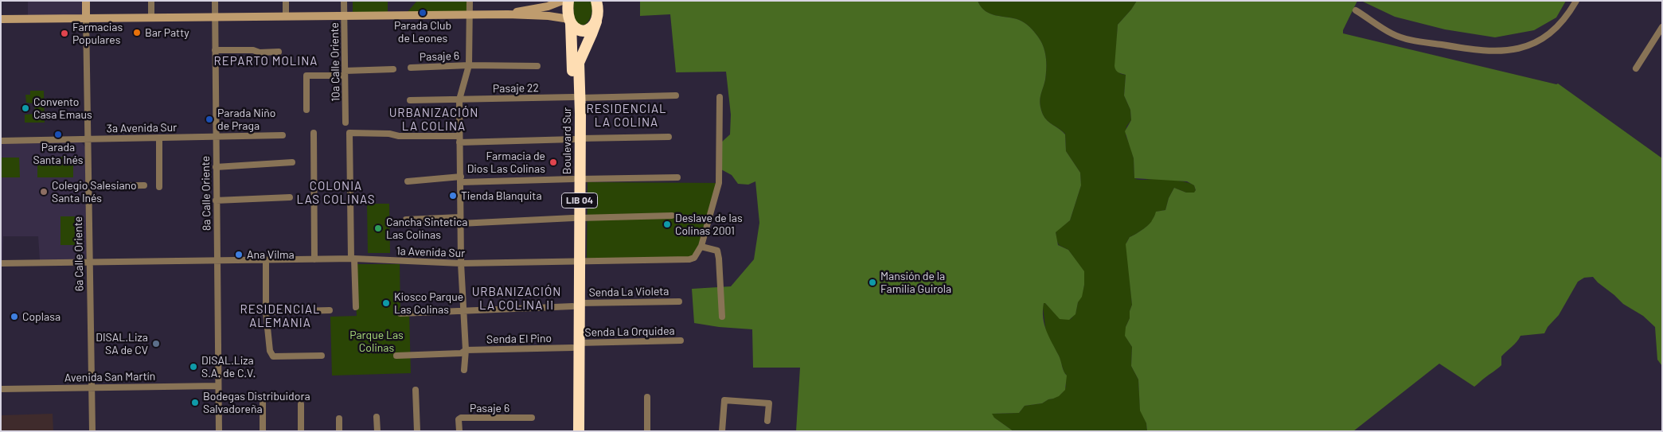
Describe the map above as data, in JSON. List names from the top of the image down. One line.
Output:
{"streets":{"highway":["Boulevard Sur","LIB 04"],"street":["Pasaje 6","10a Calle Oriente","Pasaje 22","3a Avenida Sur","8a Calle Oriente","1a Avenida Sur","6a Calle Oriente","Senda La Violeta","Senda La Orquidea","Senda El Pino","Avenida San Martín"]},"crossings":[["Pasaje 22","Boulevard Sur"],["3a Avenida Sur","8a Calle Oriente"],["3a Avenida Sur","6a Calle Oriente"],["Boulevard Sur","LIB 04"],["Boulevard Sur","1a Avenida Sur"],["Boulevard Sur","Senda La Violeta"],["Boulevard Sur","Senda La Orquidea"],["Boulevard Sur","Senda El Pino"],["8a Calle Oriente","1a Avenida Sur"],["8a Calle Oriente","Avenida San Martín"],["1a Avenida Sur","6a Calle Oriente"],["6a Calle Oriente","Avenida San Martín"],["Senda La Orquidea","Senda El Pino"]],"districts":["REPARTO MOLINA","RESIDENCIAL LA COLINA","URBANIZACIÓN LA COLINA","COLONIA LAS COLINAS","URBANIZACIÓN LA COLINA II","RESIDENCIAL ALEMANIA"],"parks":["Parque Las Colinas"],"places":["Parada Club de Leones","Bar Patty","Farmacias Populares","Convento Casa Emaus","Parada Niño de Praga","Parada Santa Inés","Farmacia de Dios Las Colinas","Colegio Salesiano Santa Inés","Tienda Blanquita","Deslave de las Colinas 2001","Cancha Sintetica Las Colinas","Ana Vilma","Mansión de la Familia Guirola","Kiosco Parque Las Colinas","Coplasa","DISAL.Liza SA de CV","DISAL.Liza S.A. de C.V.","Bodegas Distribuidora Salvadoreña"]}
